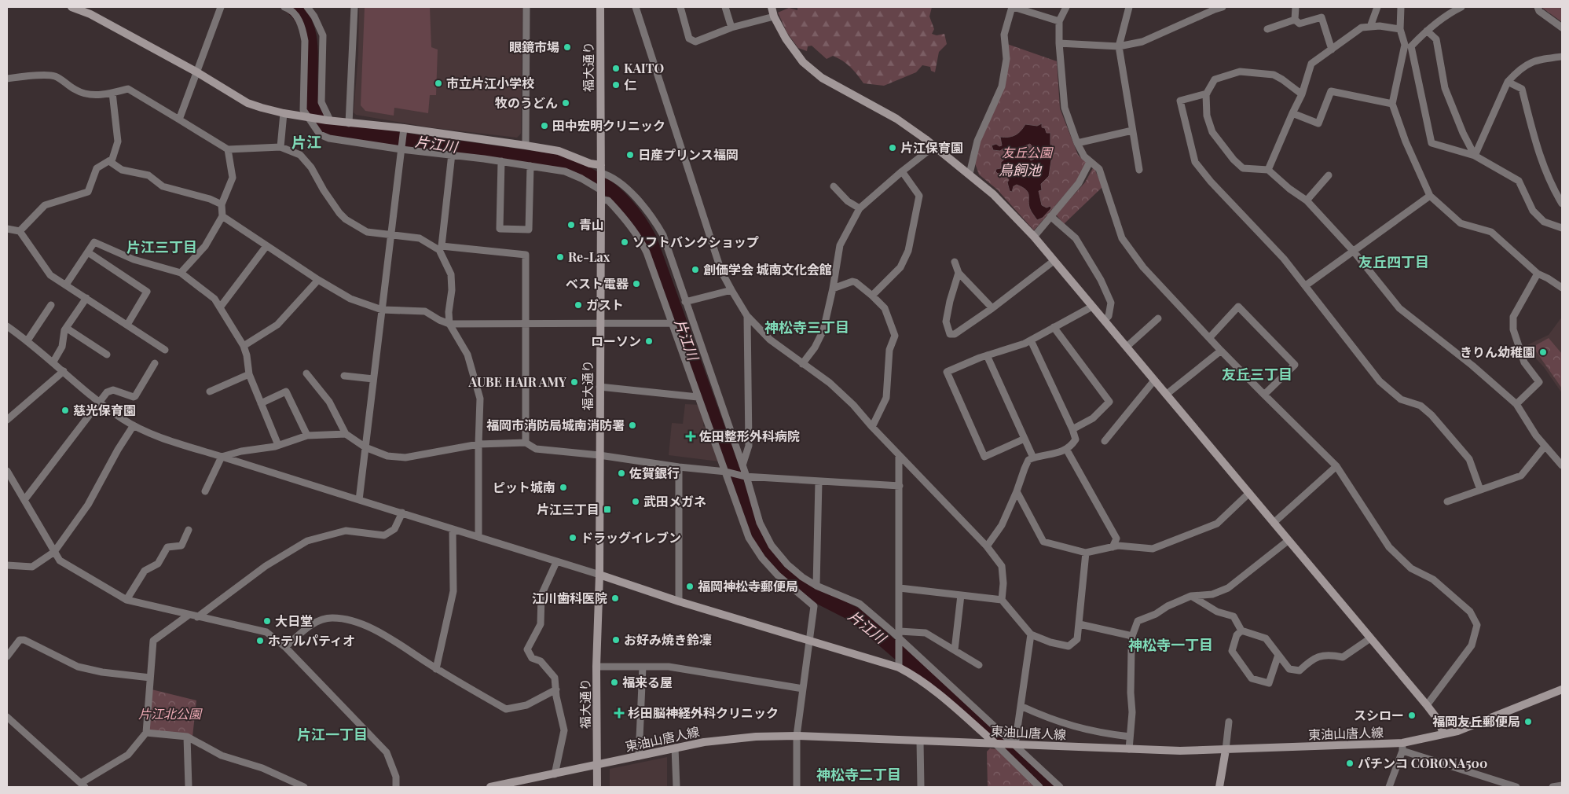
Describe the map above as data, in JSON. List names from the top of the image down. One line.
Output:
{"streets":{"street":["福大通り","東油山唐人線"]},"crossings":[["福大通り","東油山唐人線"]],"districts":["片江","片江三丁目","友丘四丁目","神松寺三丁目","友丘三丁目","神松寺一丁目","片江一丁目","神松寺二丁目"],"water":["片江川","鳥飼池"],"parks":["友丘公園","片江北公園"],"places":{"other":["眼鏡市場","KAITO","市立片江小学校","仁","牧のうどん","田中宏明クリニック","片江保育園","日産プリンス福岡","青山","ソフトバンクショップ","Re-Lax","創価学会 城南文化会館","ベスト電器","ガスト","ローソン","きりん幼稚園","AUBE HAIR AMY","慈光保育園","福岡市消防局城南消防署","佐賀銀行","ピット城南","武田メガネ","ドラッグイレブン","福岡神松寺郵便局","江川歯科医院","大日堂","お好み焼き鈴凜","ホテルパティオ","福来る屋","スシロー","福岡友丘郵便局","パチンコ CORONA500"],"health":["佐田整形外科病院","杉田脳神経外科クリニック"],"transit":["片江三丁目"]}}
